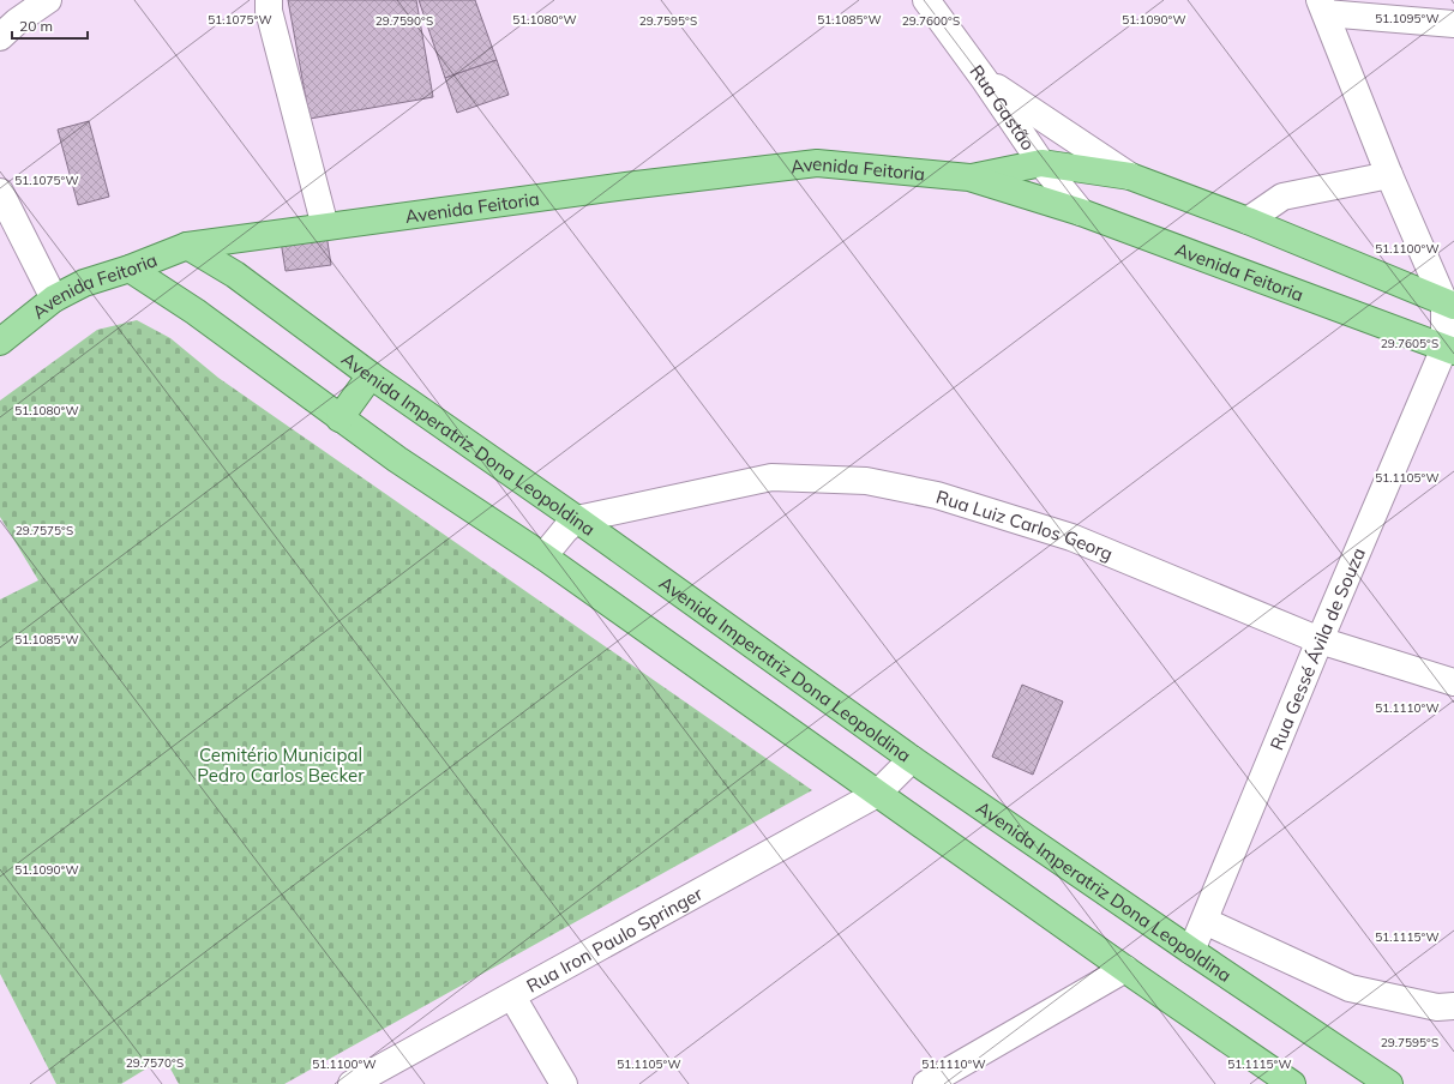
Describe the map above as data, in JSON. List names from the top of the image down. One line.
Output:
{"streets":{"main road":["Avenida Feitoria","Avenida Imperatriz Dona Leopoldina"],"street":["Rua Gastão","Rua Luiz Carlos Georg","Rua Gessé Ávila de Souza","Rua Iron Paulo Springer"]},"crossings":[["Rua Gastão","Avenida Feitoria"],["Avenida Feitoria","Avenida Imperatriz Dona Leopoldina"],["Avenida Feitoria","Rua Gessé Ávila de Souza"],["Avenida Imperatriz Dona Leopoldina","Rua Luiz Carlos Georg"],["Avenida Imperatriz Dona Leopoldina","Rua Gessé Ávila de Souza"],["Avenida Imperatriz Dona Leopoldina","Rua Iron Paulo Springer"],["Rua Luiz Carlos Georg","Rua Gessé Ávila de Souza"]],"parks":["Cemitério Municipal Pedro Carlos Becker"],"scale_bar":"20 m","coordinates":["51.1095°W","51.1080°W","51.1075°W","51.1085°W","51.1090°W","29.7590°S","29.7595°S","29.7600°S","51.1100°W","29.7605°S","51.1105°W","29.7575°S","51.1110°W","51.1115°W","29.7570°S"]}
